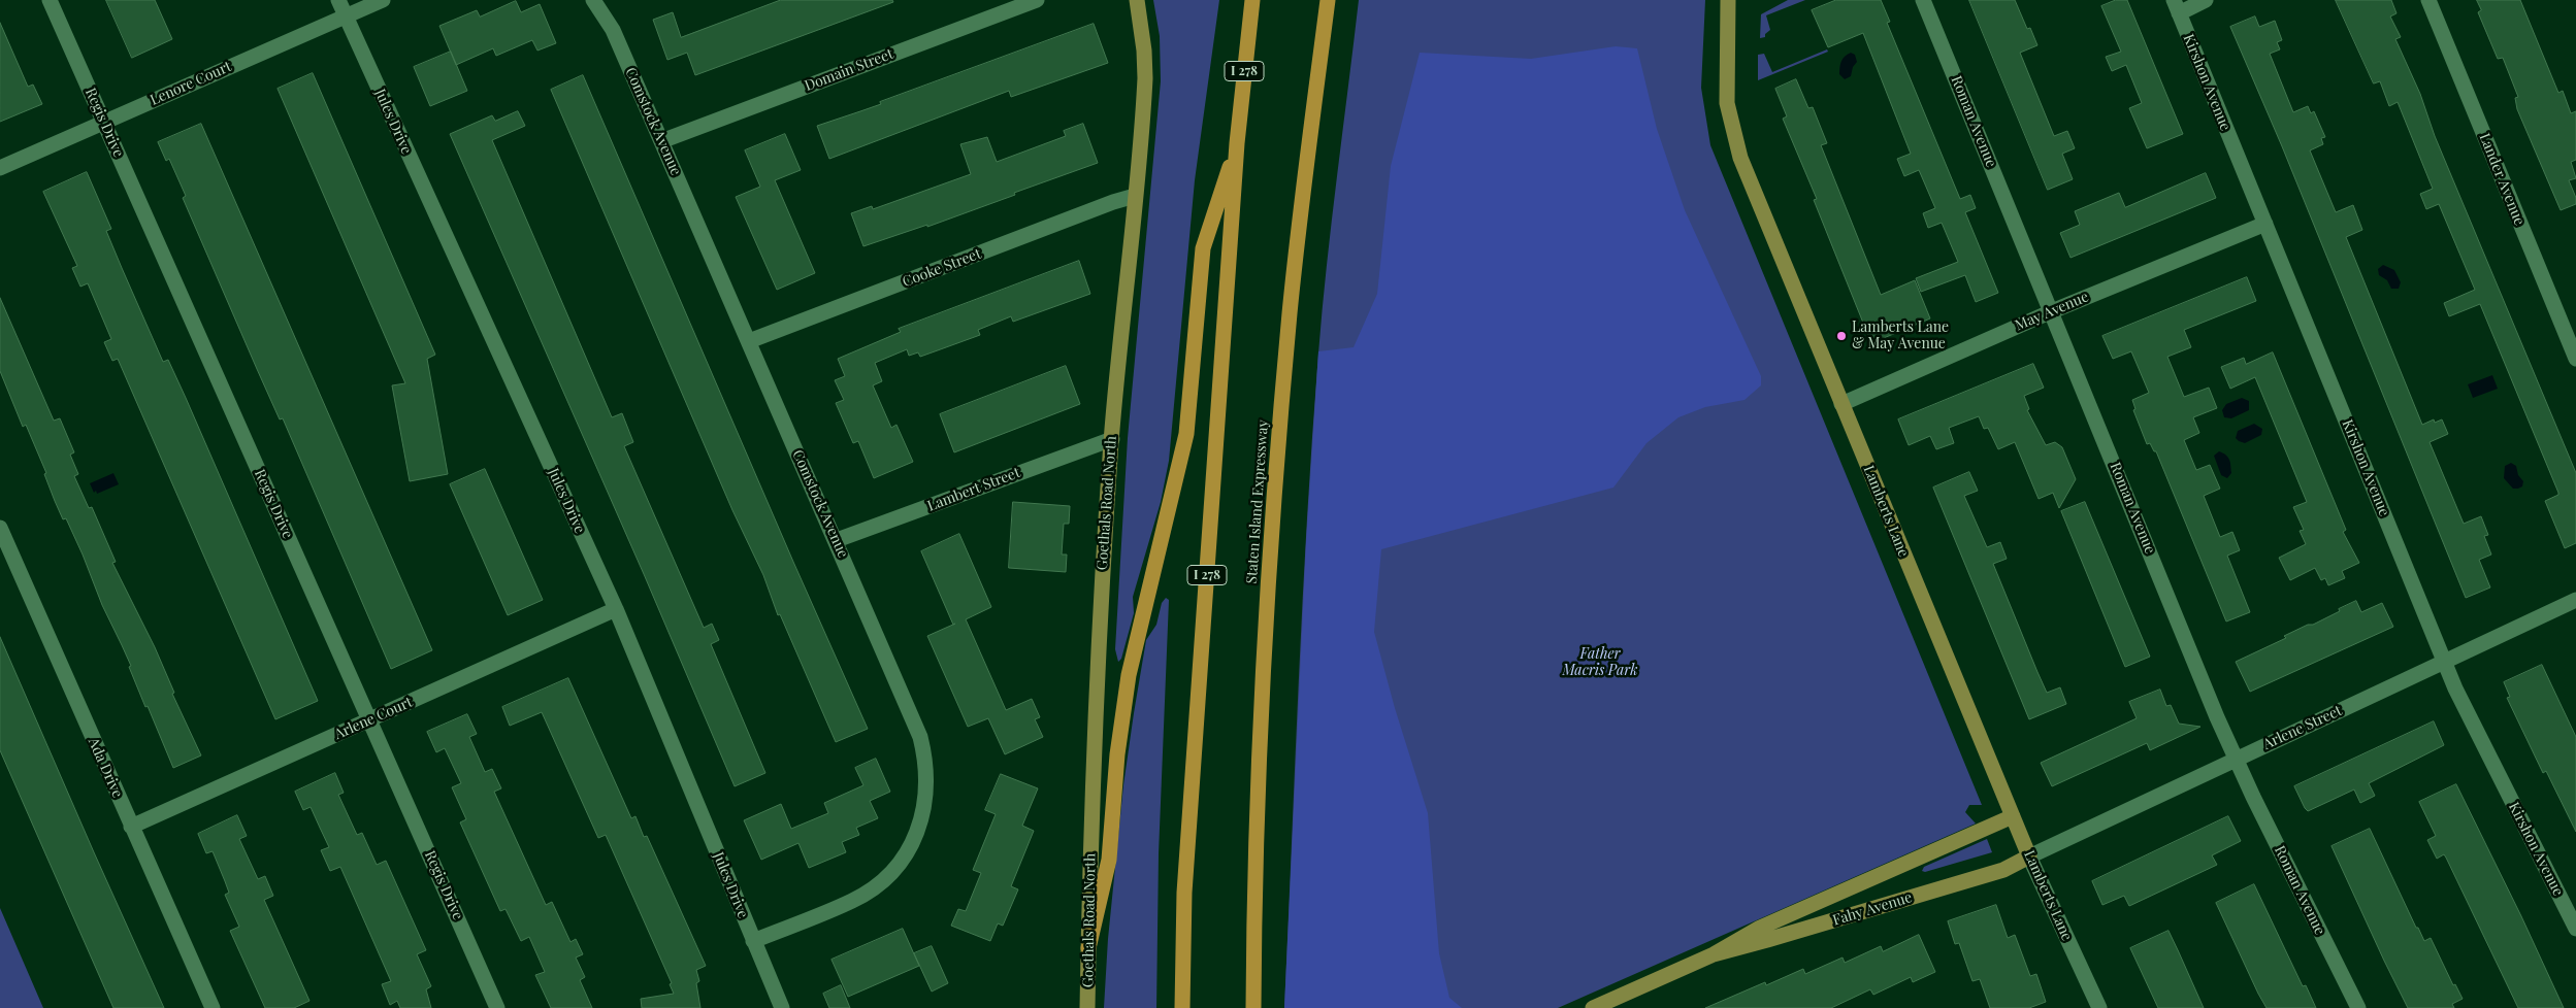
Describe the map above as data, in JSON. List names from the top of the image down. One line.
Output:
{"streets":{"highway":["I 278","Staten Island Expressway"],"main road":["Goethals Road North","Lamberts Lane","Fahy Avenue"],"street":["Domain Street","Kirshon Avenue","Lenore Court","Jules Drive","Comstock Avenue","Roman Avenue","Regis Drive","Lander Avenue","Cooke Street","May Avenue","Lambert Street","Arlene Court","Arlene Street","Ada Drive"]},"crossings":[["Domain Street","Comstock Avenue"],["Kirshon Avenue","May Avenue"],["Kirshon Avenue","Arlene Street"],["Lenore Court","Jules Drive"],["Lenore Court","Regis Drive"],["Jules Drive","Comstock Avenue"],["Jules Drive","Arlene Court"],["Comstock Avenue","Cooke Street"],["Comstock Avenue","Lambert Street"],["Roman Avenue","May Avenue"],["Roman Avenue","Arlene Street"],["Regis Drive","Arlene Court"],["Cooke Street","Goethals Road North"],["May Avenue","Lamberts Lane"],["Lambert Street","Goethals Road North"],["Lamberts Lane","Arlene Street"],["Lamberts Lane","Fahy Avenue"],["Arlene Court","Ada Drive"],["Arlene Street","Fahy Avenue"]],"parks":["Father Macris Park"],"places":["Lamberts Lane & May Avenue"]}
